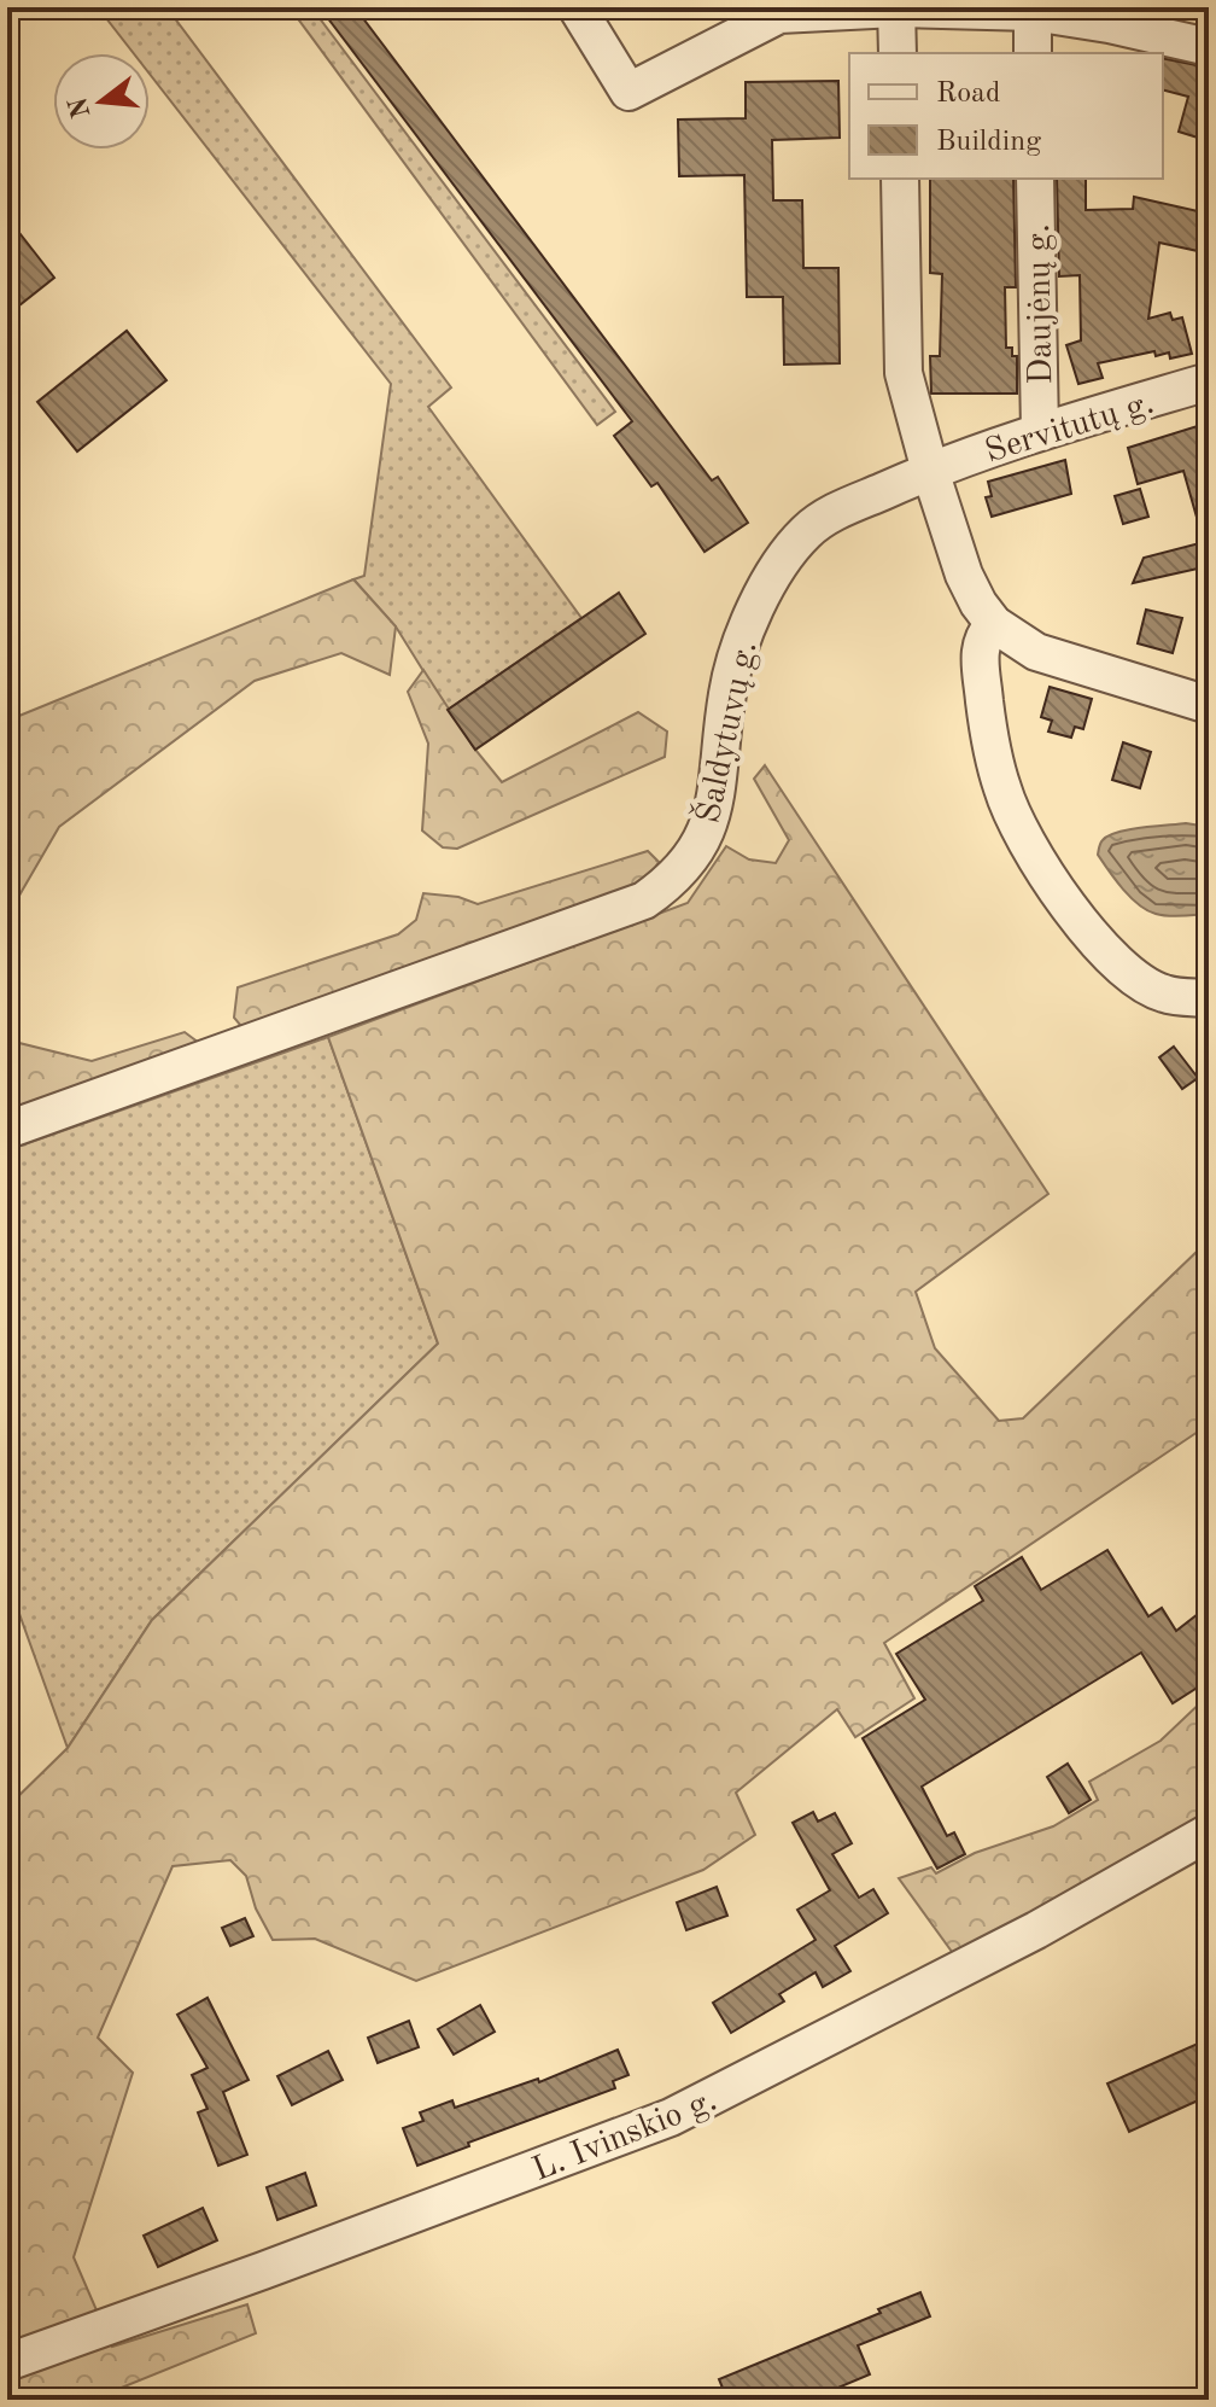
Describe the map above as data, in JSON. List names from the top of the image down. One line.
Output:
{"streets":{"street":["Daujėnų g.","Servitutų g.","Šaldytuvų g.","L. Ivinskio g."]},"crossings":[["Daujėnų g.","Servitutų g."],["Servitutų g.","Šaldytuvų g."]],"legend":["Road","Building"],"north":"left"}
